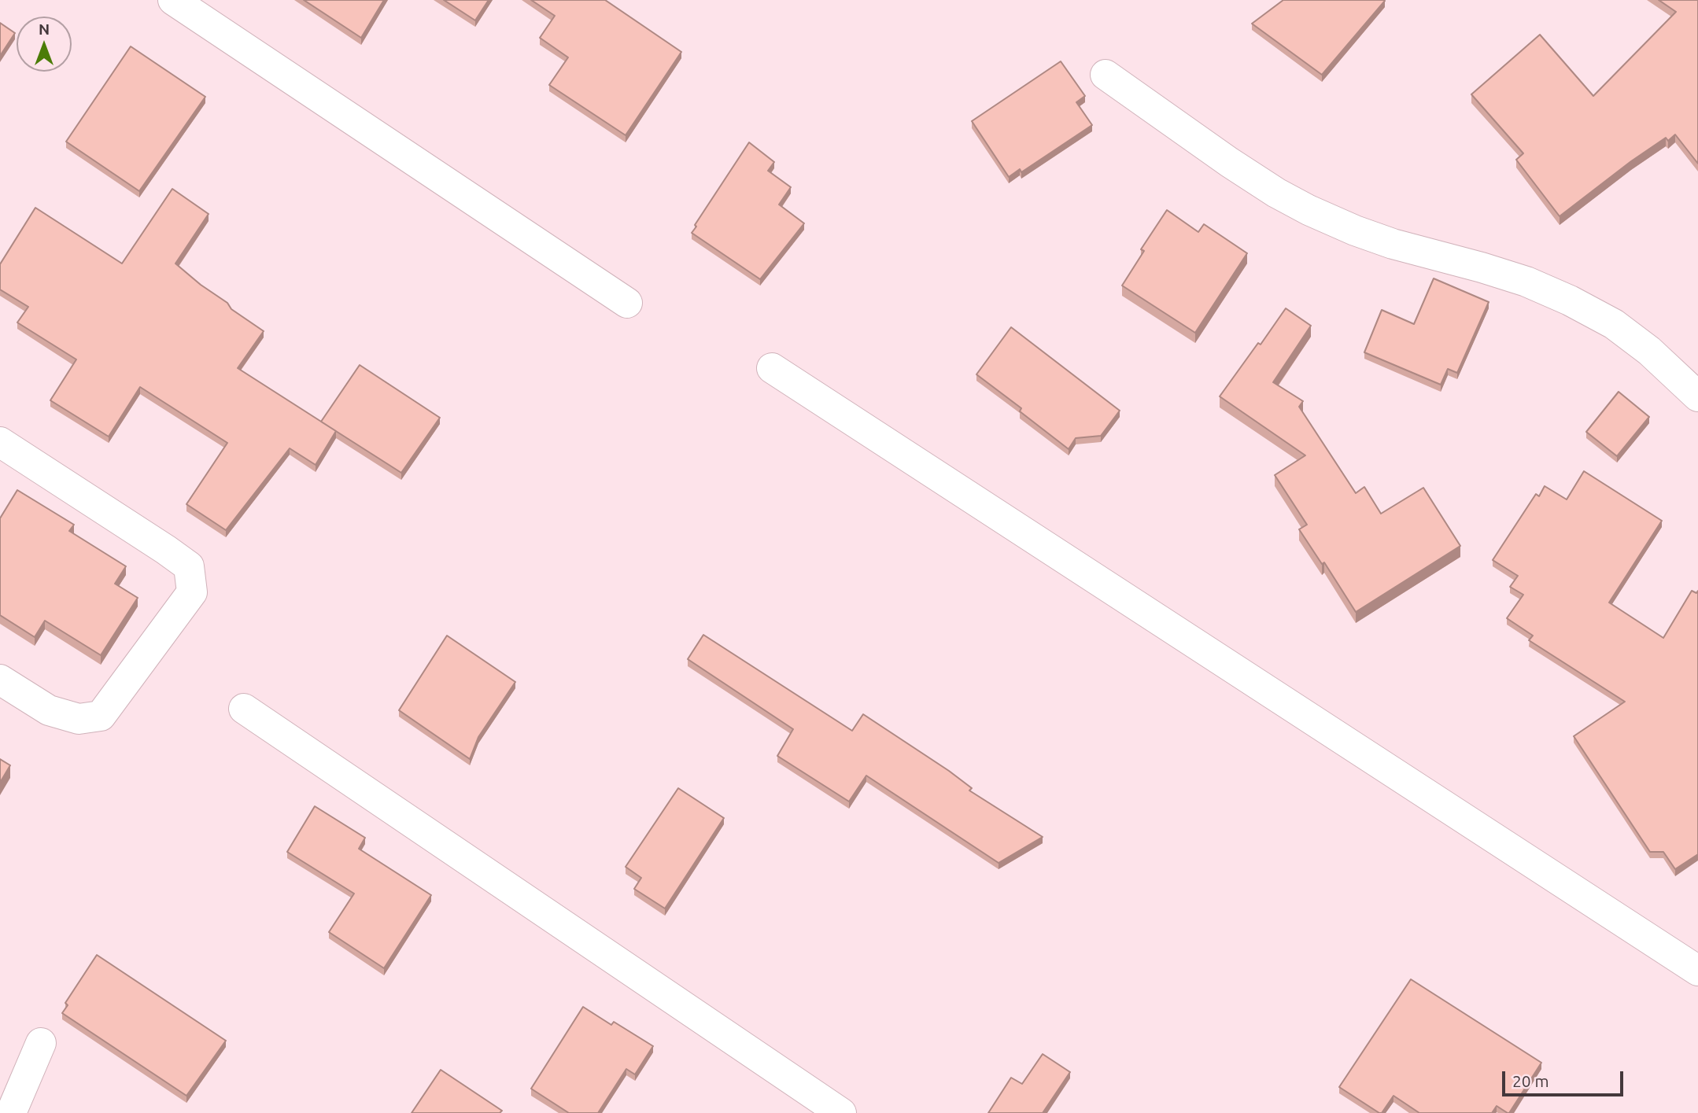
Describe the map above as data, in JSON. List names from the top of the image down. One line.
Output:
{"scale_bar":"20 m","north":"top"}
